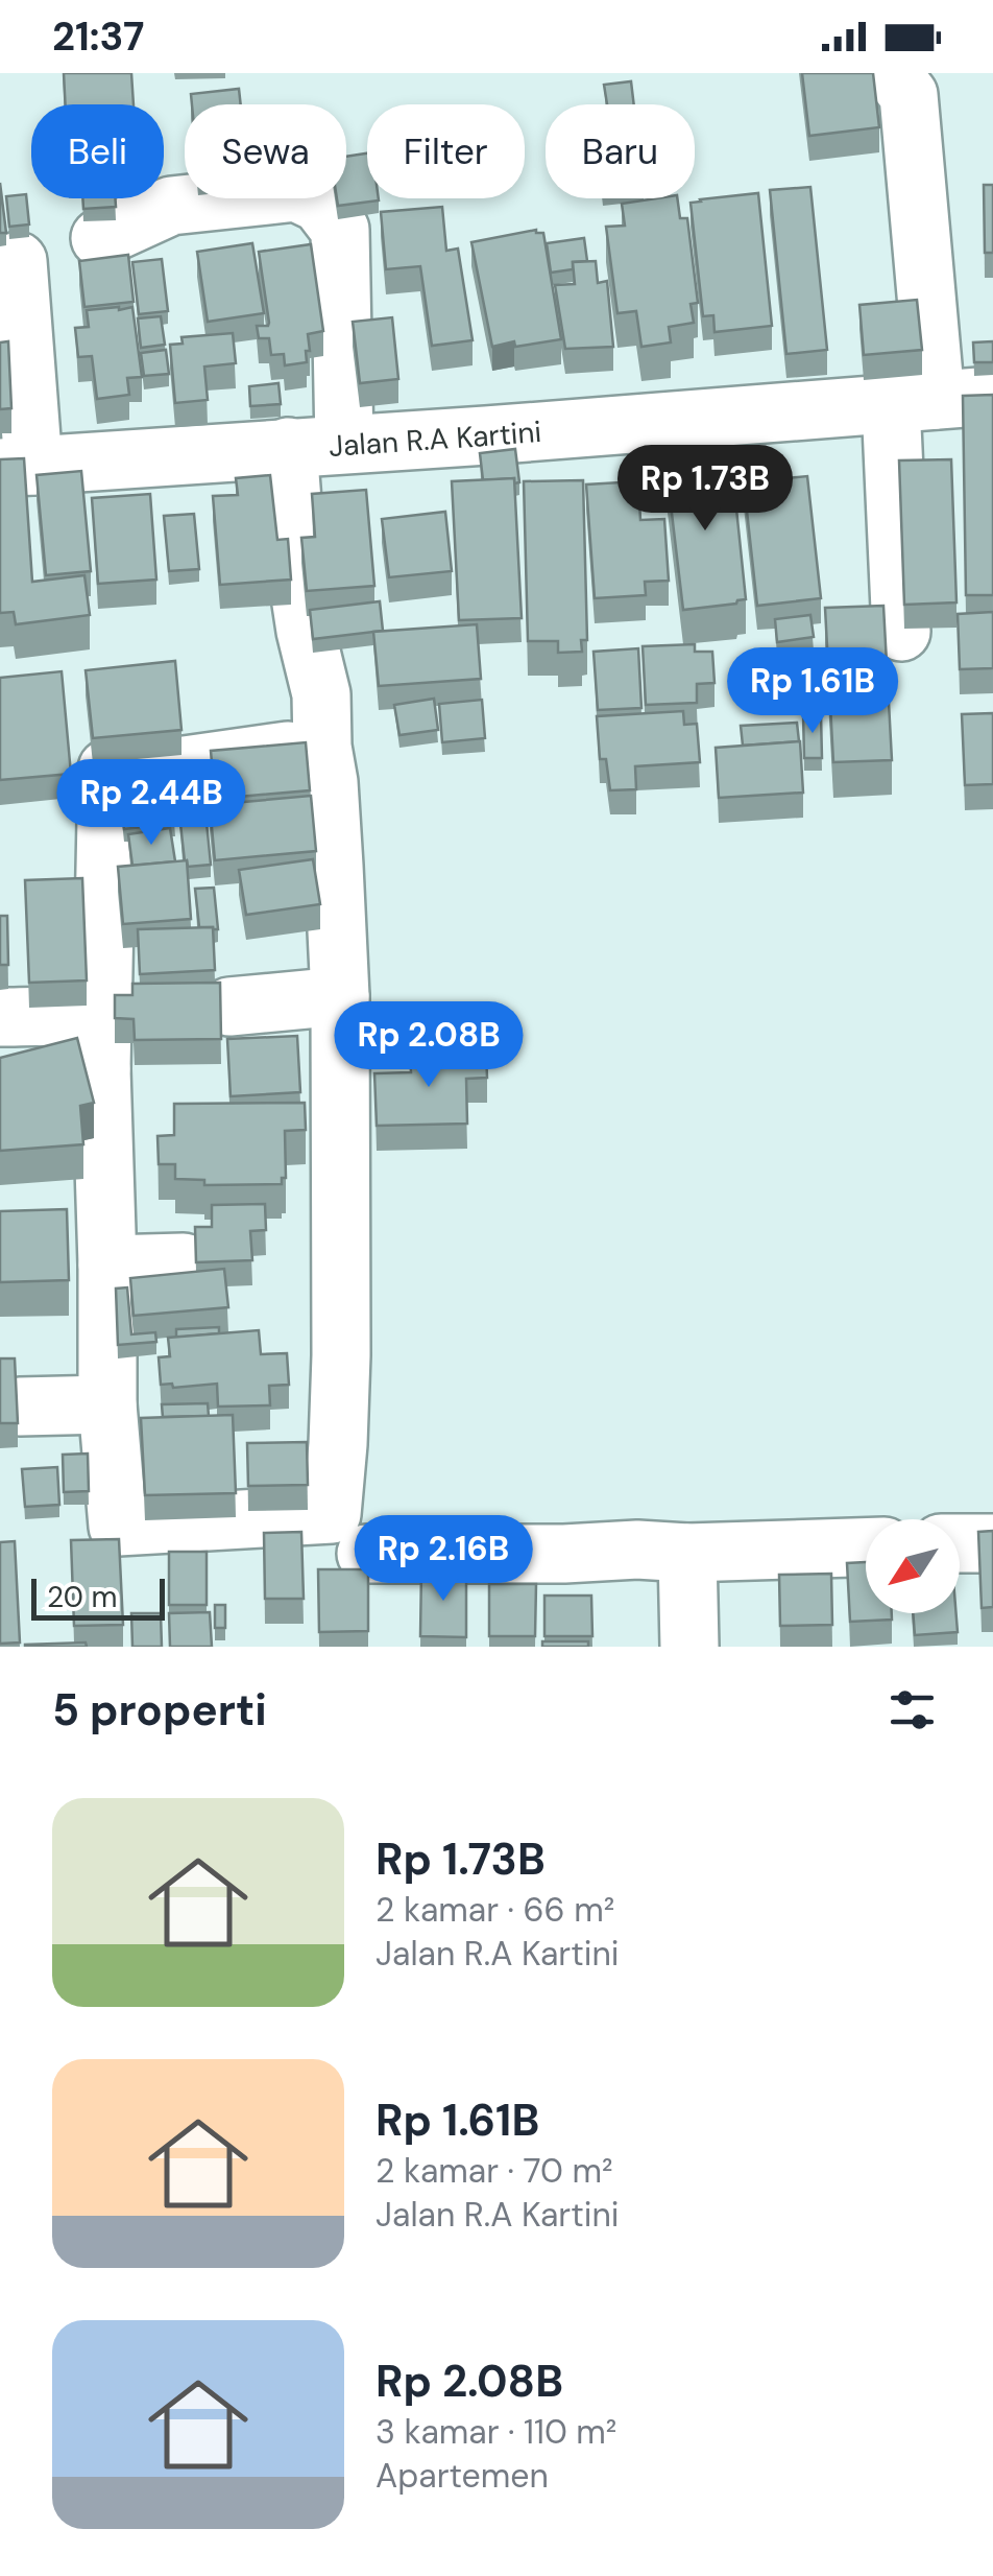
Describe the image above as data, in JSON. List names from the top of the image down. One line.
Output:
{"streets":{"street":["Jalan R.A Kartini"]},"scale_bar":"20 m","north":"bottom left","page":{"status":"21:37","chip":["Beli","Sewa","Filter","Baru"],"price":["Rp 1.73B","Rp 1.61B","Rp 2.44B","Rp 2.08B","Rp 2.16B"],"scale":"20 m","heading":"5 properti","list":[{"name":"Rp 1.73B","note":"2 kamar · 66 m² · Jalan R.A Kartini"},{"name":"Rp 1.61B","note":"2 kamar · 70 m² · Jalan R.A Kartini"},{"name":"Rp 2.08B","note":"3 kamar · 110 m² · Apartemen"}]}}
